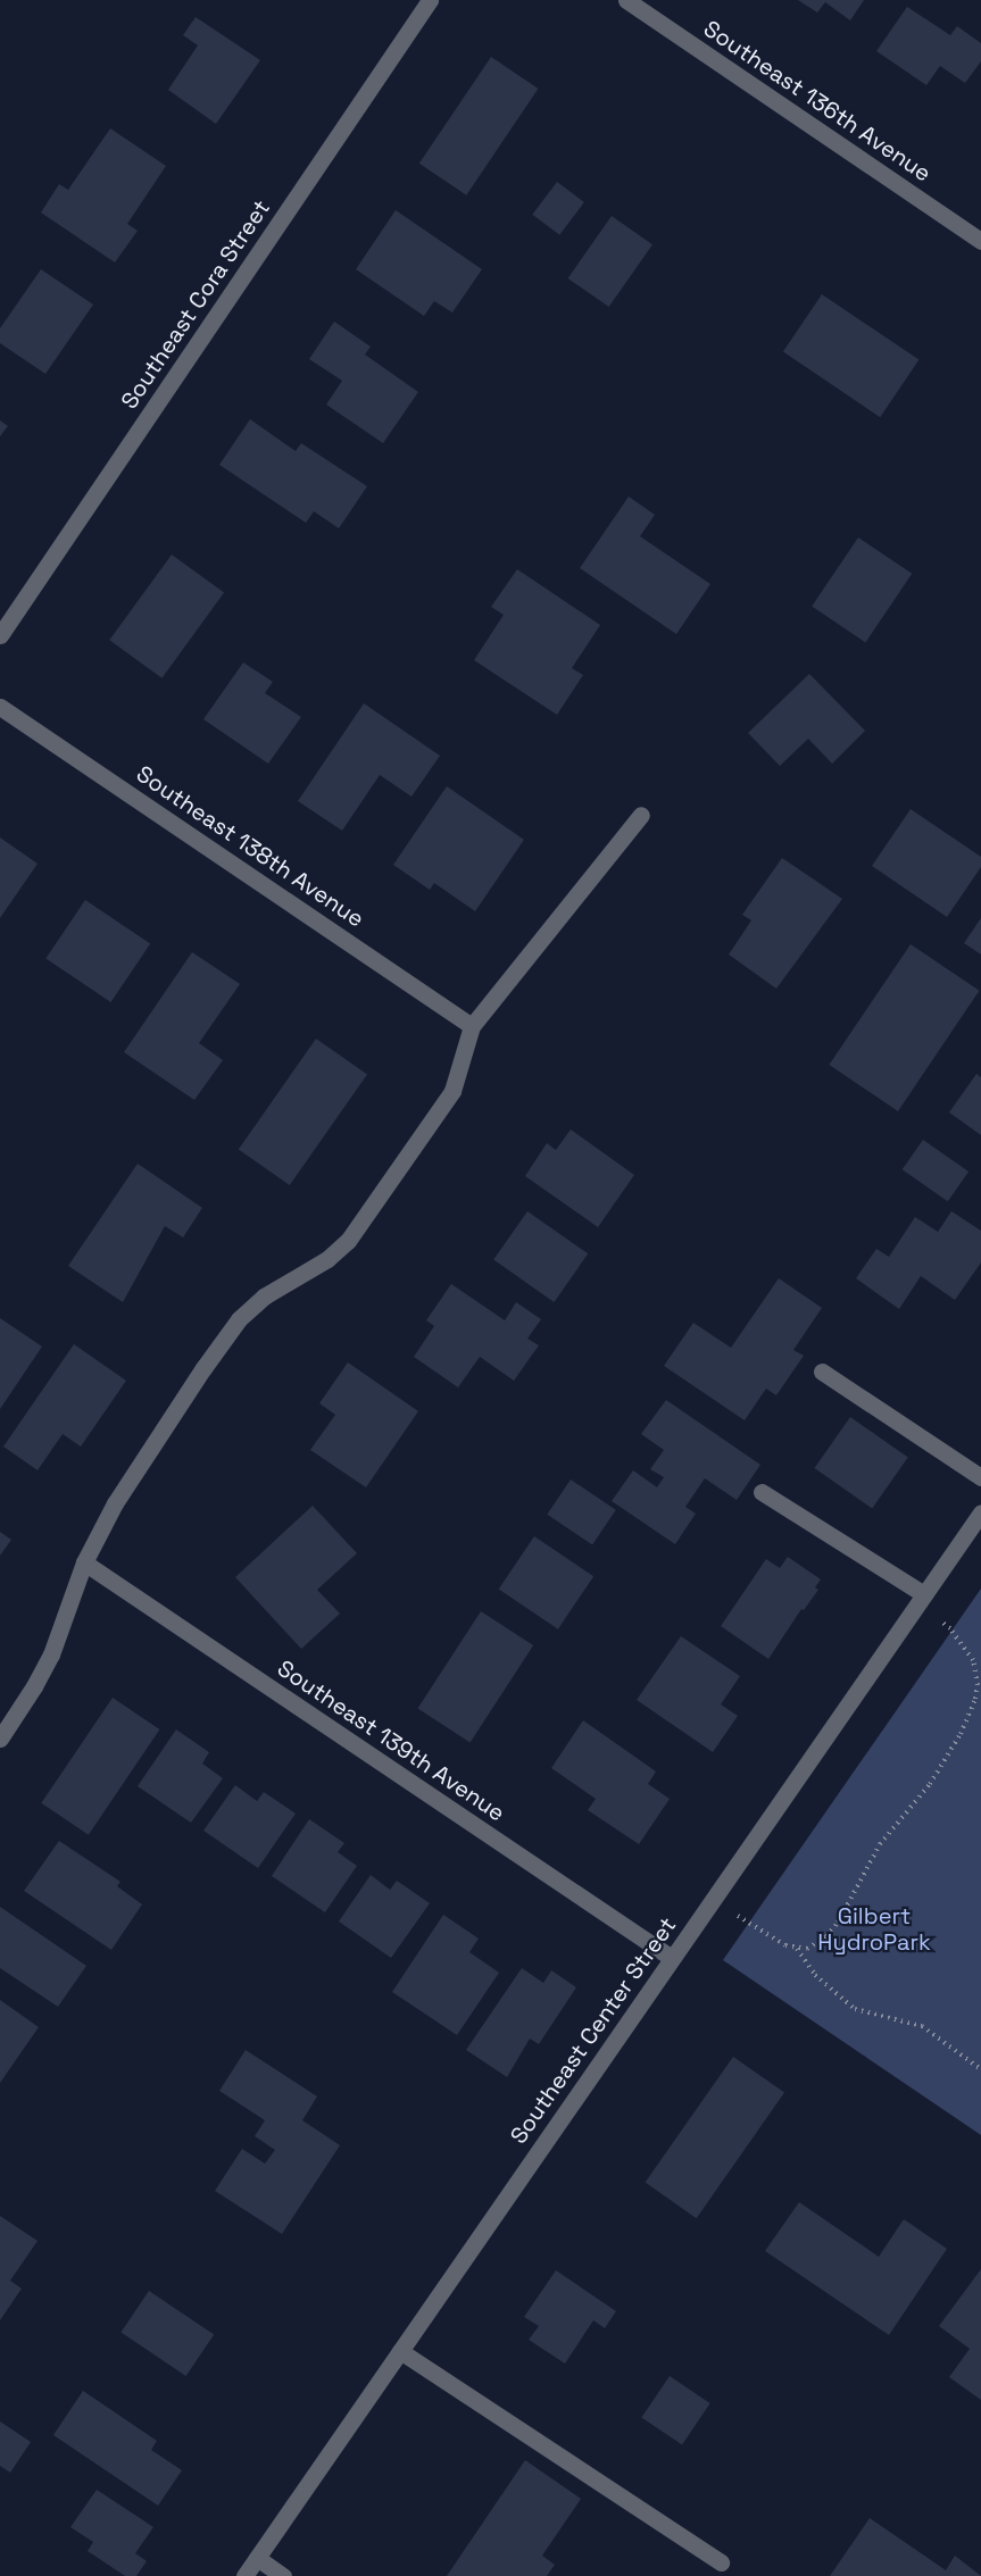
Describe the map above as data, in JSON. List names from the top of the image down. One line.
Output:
{"streets":{"street":["Southeast 136th Avenue","Southeast Cora Street","Southeast 138th Avenue","Southeast 139th Avenue","Southeast Center Street"]},"crossings":[["Southeast 139th Avenue","Southeast Center Street"]],"parks":["Gilbert HydroPark"]}
